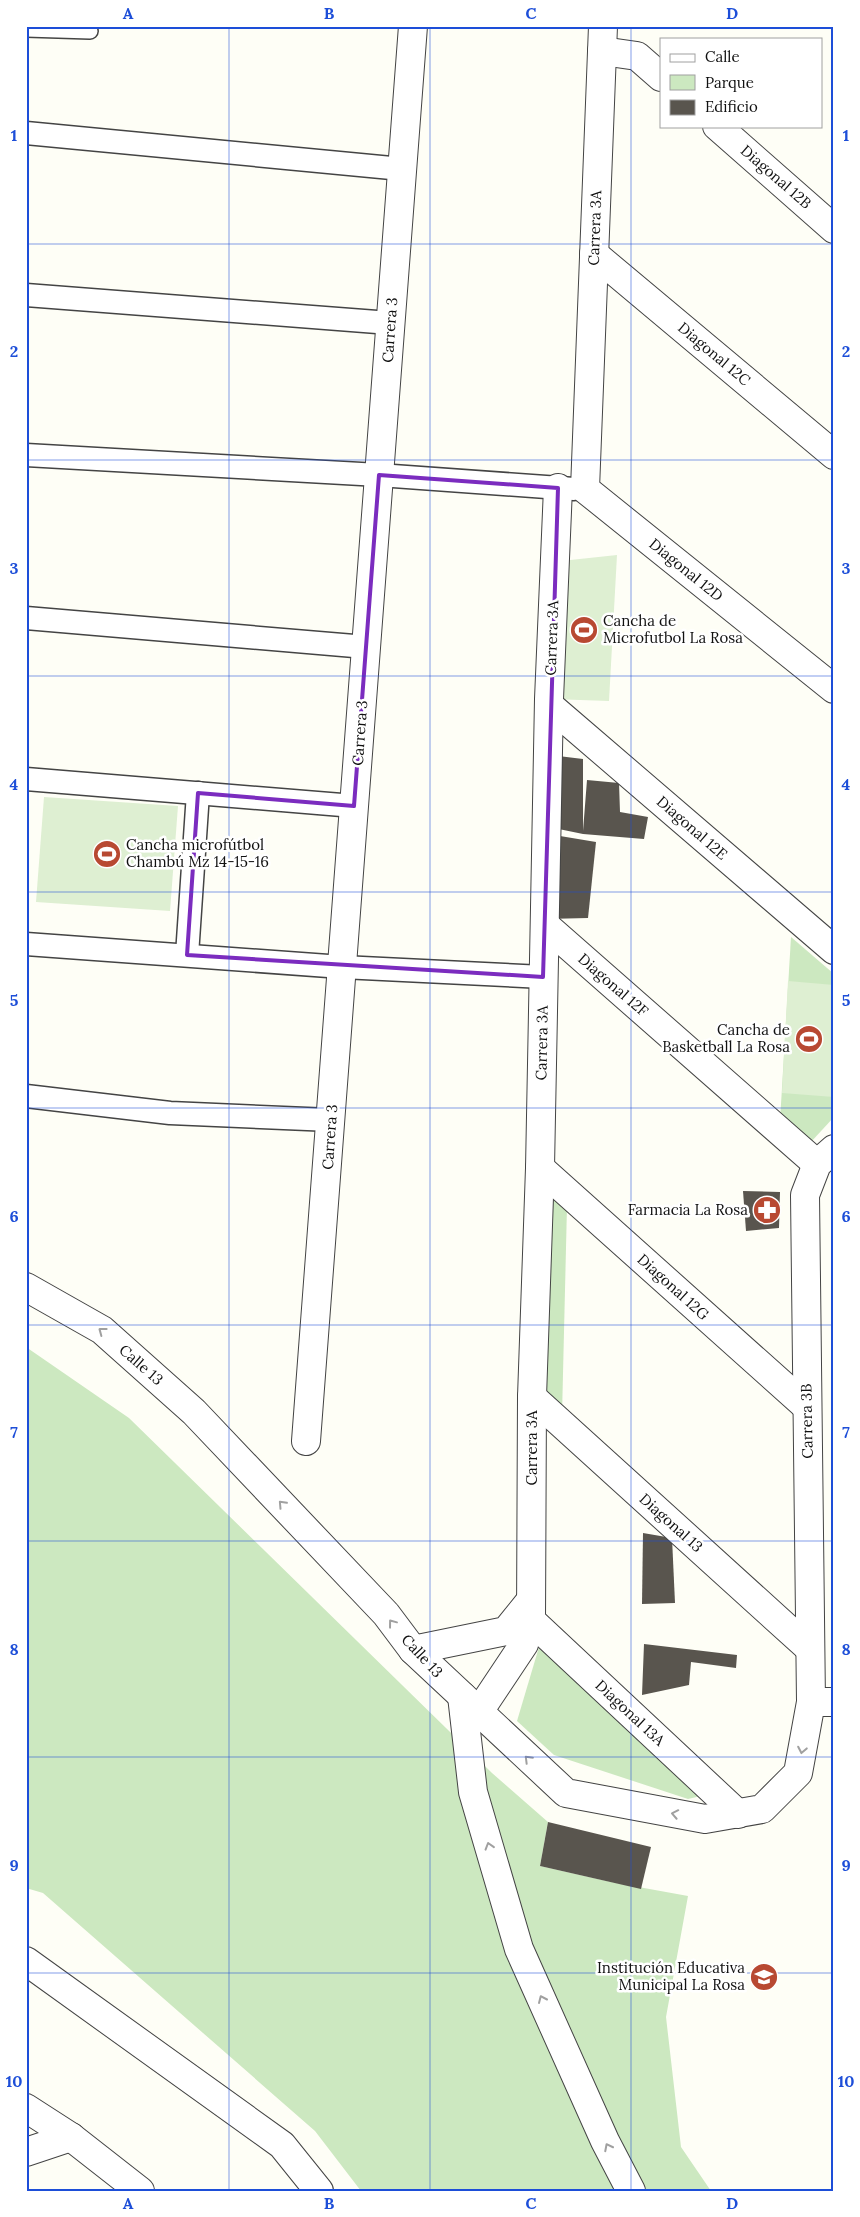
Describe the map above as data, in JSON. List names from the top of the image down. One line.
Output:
{"streets":{"street":["Diagonal 12B","Carrera 3A","Carrera 3","Diagonal 12C","Diagonal 12D","Diagonal 12E","Diagonal 12F","Diagonal 12G","Calle 13","Carrera 3B","Diagonal 13","Diagonal 13A"]},"crossings":[["Carrera 3A","Diagonal 12C"],["Carrera 3A","Diagonal 12D"],["Carrera 3A","Diagonal 12E"],["Carrera 3A","Diagonal 12F"],["Carrera 3A","Diagonal 12G"],["Carrera 3A","Calle 13"],["Carrera 3A","Diagonal 13"],["Carrera 3A","Diagonal 13A"],["Diagonal 12F","Carrera 3B"],["Diagonal 12G","Carrera 3B"],["Calle 13","Carrera 3B"],["Calle 13","Diagonal 13A"],["Carrera 3B","Diagonal 13"]],"one_way":["Calle 13"],"places":{"sports":["Cancha de Microfutbol La Rosa","Cancha microfútbol Chambú Mz 14-15-16","Cancha de Basketball La Rosa"],"pharmacy":["Farmacia La Rosa"],"school or university":["Institución Educativa Municipal La Rosa"]},"legend":["Calle","Parque","Edificio"],"grid":{"columns":["A","B","C","D"],"rows":["1","2","3","4","5","6","7","8","9","10"]}}
